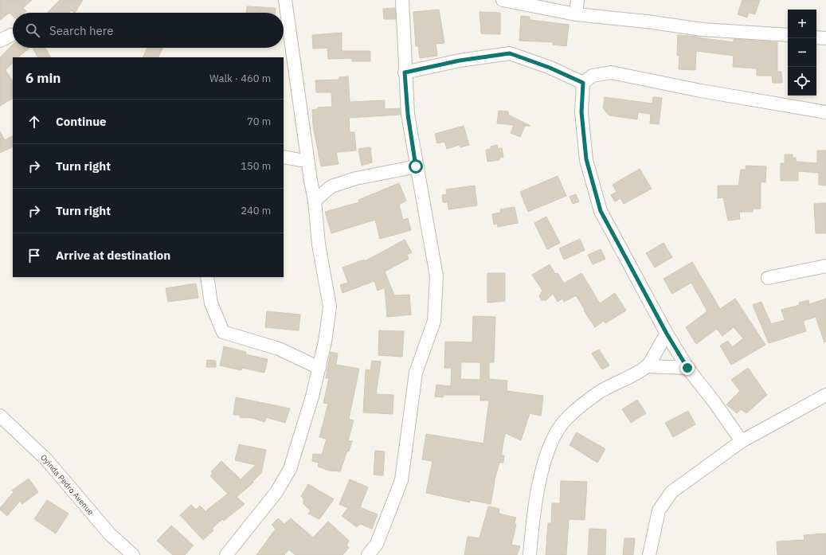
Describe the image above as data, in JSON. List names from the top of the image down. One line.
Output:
{"streets":{"street":["Oyinda Pedro Avenue"]},"page":{"map_buttons":["+","−"],"search":"Search here","heading":["6 min","Walk · 460 m"],"list":[["Continue","70 m"],["Turn right","150 m"],["Turn right","240 m"],"Arrive at destination"]}}
